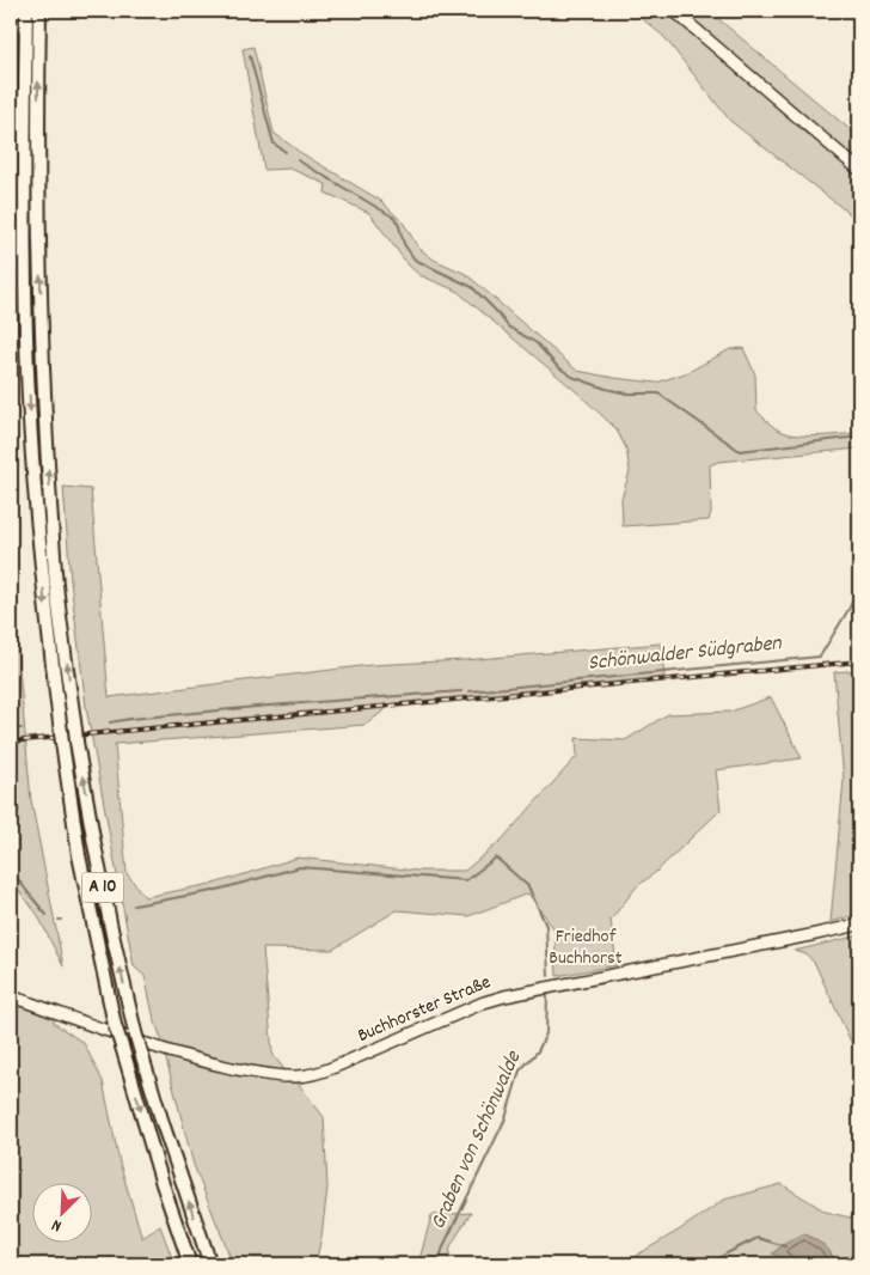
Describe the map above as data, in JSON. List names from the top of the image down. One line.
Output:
{"streets":{"highway":["A 10"],"main road":["Buchhorster Straße"]},"water":["Schönwalder Südgraben","Graben von Schönwalde"],"parks":["Friedhof Buchhorst"],"north":"bottom left"}
